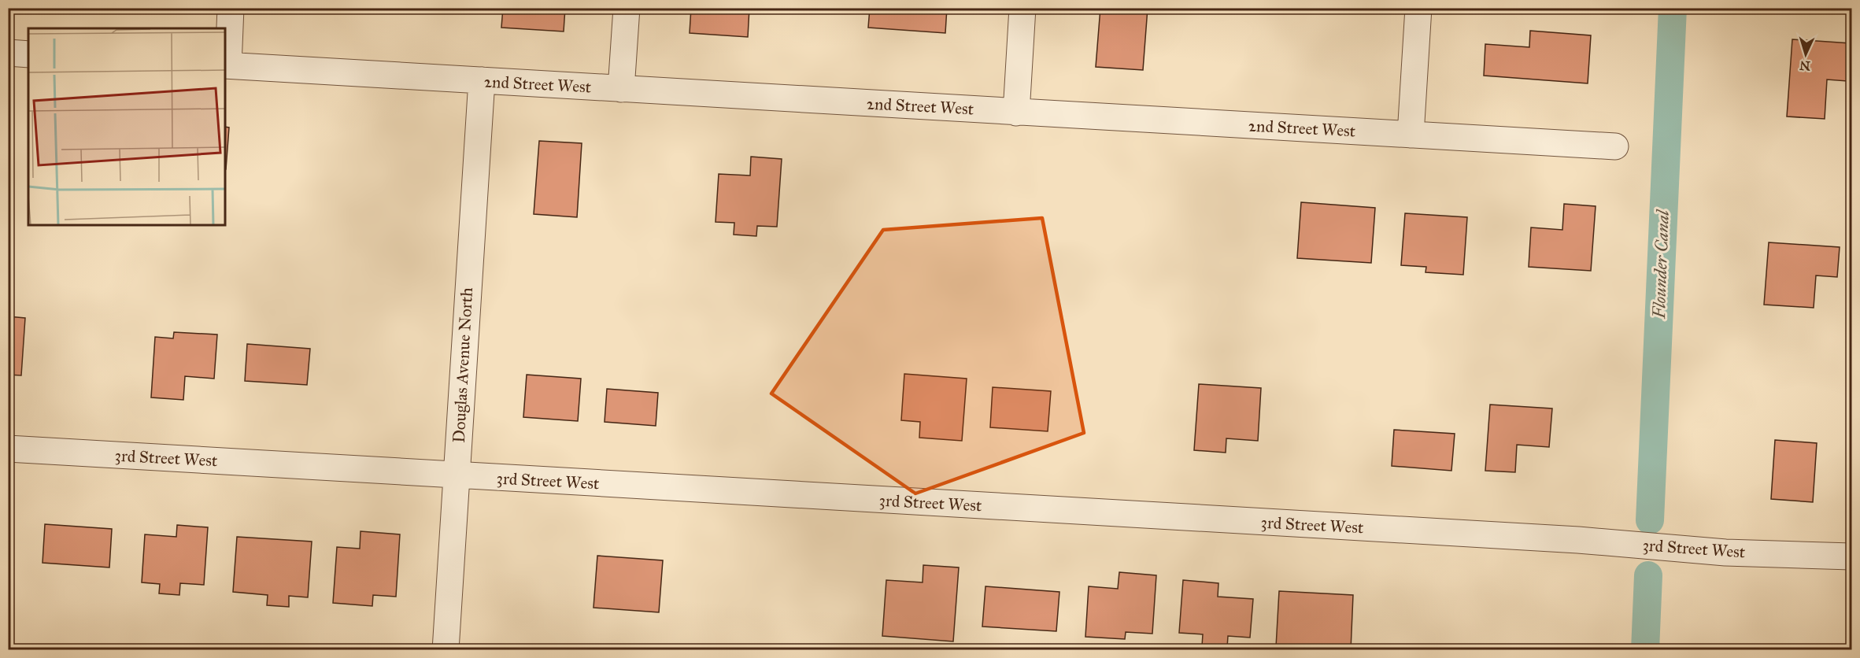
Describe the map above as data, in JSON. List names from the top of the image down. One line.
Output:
{"streets":{"street":["2nd Street West","Douglas Avenue North","3rd Street West"]},"crossings":[["2nd Street West","Douglas Avenue North"],["Douglas Avenue North","3rd Street West"]],"water":["Flounder Canal"],"north":"bottom"}
